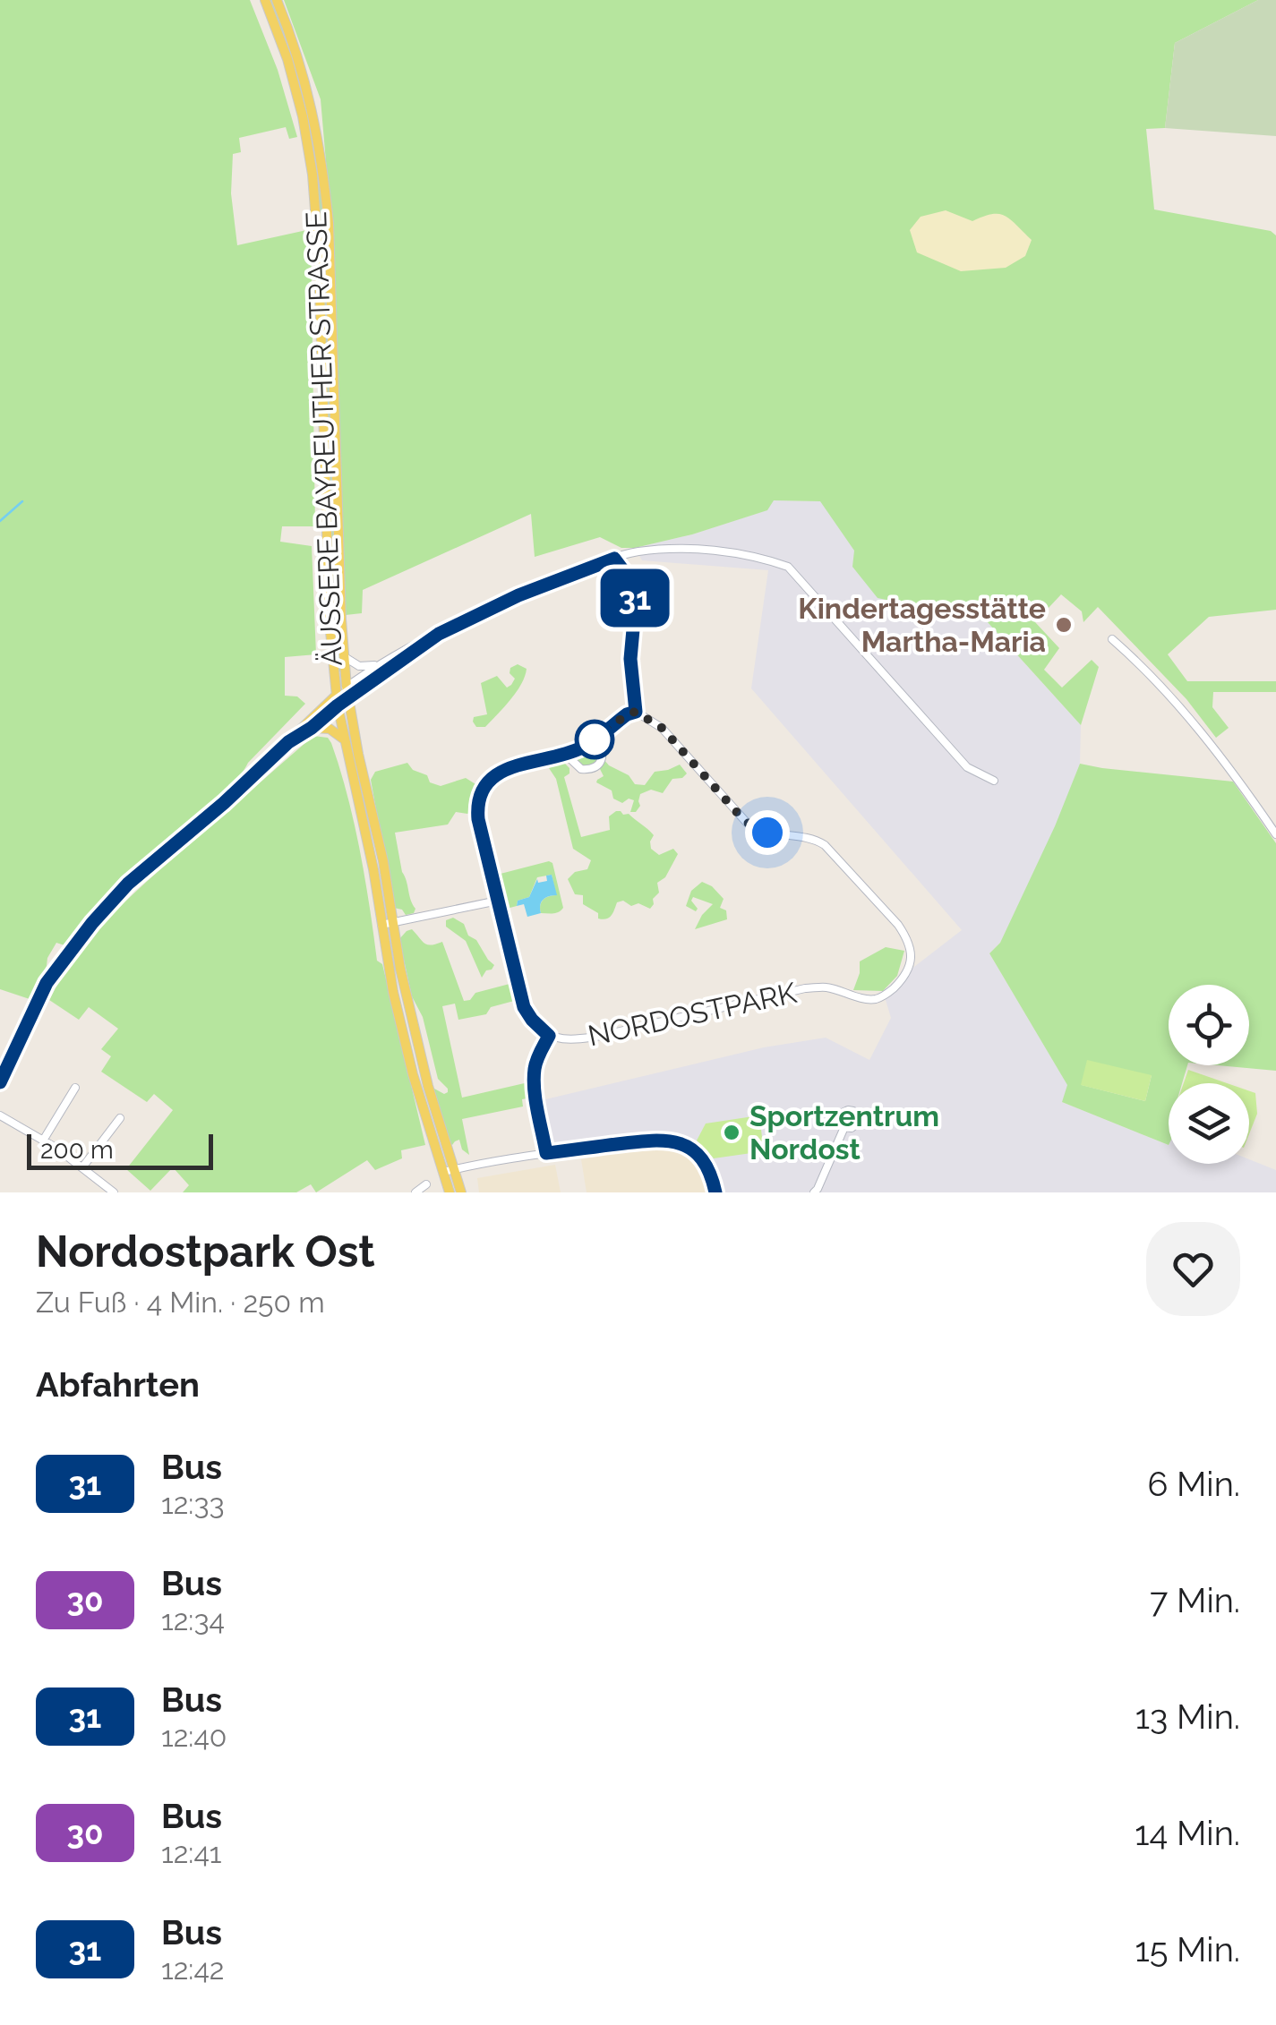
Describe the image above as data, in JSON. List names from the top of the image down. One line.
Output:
{"streets":{"main road":["ÄUSSERE BAYREUTHER STRASSE"],"street":["NORDOSTPARK"]},"places":["Kindertagesstätte Martha-Maria","Sportzentrum Nordost"],"lines":["bus line 31"],"scale_bar":"200 m","page":{"on_map":"31","scale":"200 m","heading":[["Nordostpark Ost","Zu Fuß · 4 Min. · 250 m"],"Abfahrten"],"list":[{"mark":"31","name":"Bus","note":"12:33","value":"6 Min."},{"mark":"30","name":"Bus","note":"12:34","value":"7 Min."},{"mark":"31","name":"Bus","note":"12:40","value":"13 Min."},{"mark":"30","name":"Bus","note":"12:41","value":"14 Min."},{"mark":"31","name":"Bus","note":"12:42","value":"15 Min."}]}}
